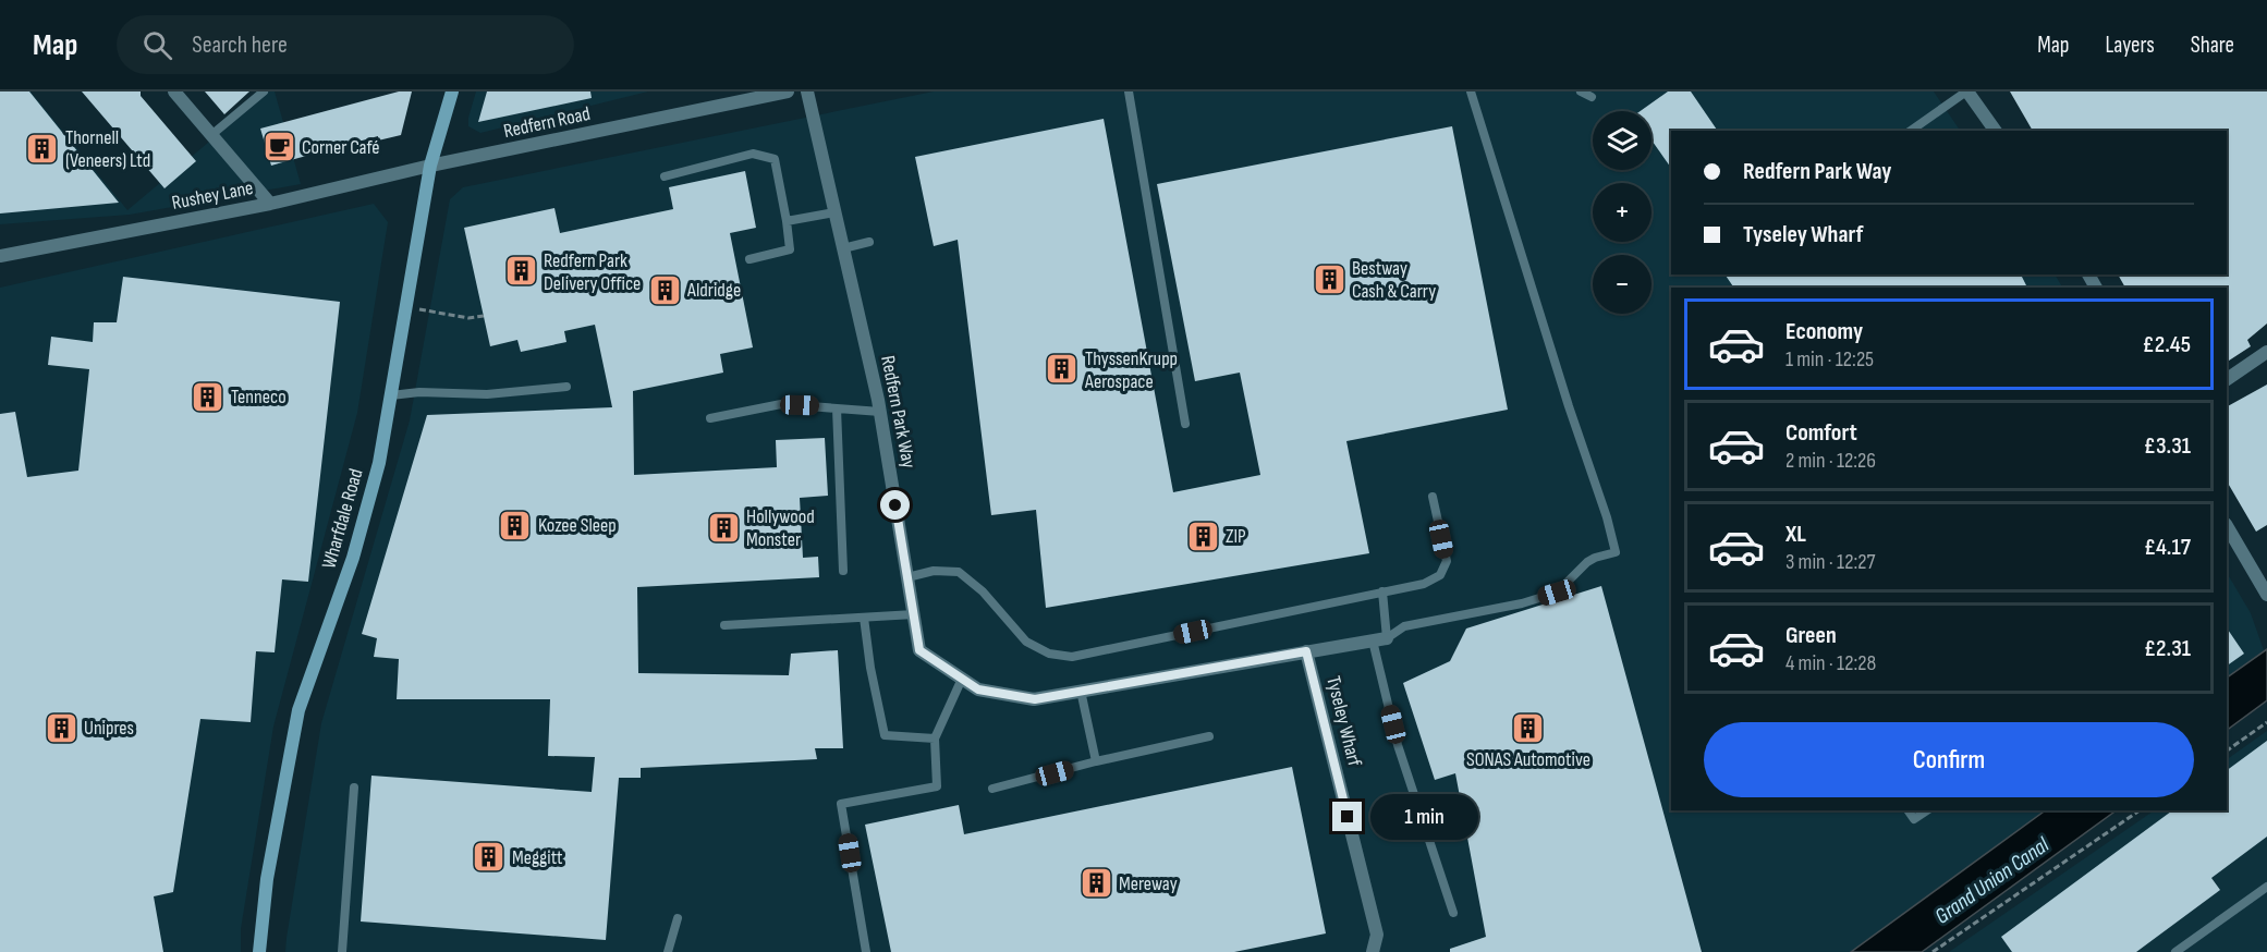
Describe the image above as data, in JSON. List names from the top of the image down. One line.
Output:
{"streets":{"main road":["Wharfdale Road"],"street":["Redfern Road","Rushey Lane","Redfern Park Way","Tyseley Wharf"]},"crossings":[["Redfern Road","Rushey Lane"],["Redfern Road","Wharfdale Road"],["Rushey Lane","Wharfdale Road"],["Redfern Park Way","Tyseley Wharf"]],"water":["Grand Union Canal"],"places":{"cafe":["Corner Café"],"building":["Thornell (Veneers) Ltd","Redfern Park Delivery Office","Bestway Cash & Carry","Aldridge","ThyssenKrupp Aerospace","Tenneco","Kozee Sleep","Hollywood Monster","ZIP","Unipres","SONAS Automotive","Meggitt","Mereway"]},"page":{"header":"Map","search":"Search here","nav":["Map","Layers","Share"],"map_buttons":["+","−"],"banner":["Redfern Park Way","Tyseley Wharf"],"list":[{"name":"Economy","note":"1 min · 12:25","value":"£2.45"},{"name":"Comfort","note":"2 min · 12:26","value":"£3.31"},{"name":"XL","note":"3 min · 12:27","value":"£4.17"},{"name":"Green","note":"4 min · 12:28","value":"£2.31"}],"buttons":"Confirm","bubble":"1 min"}}
